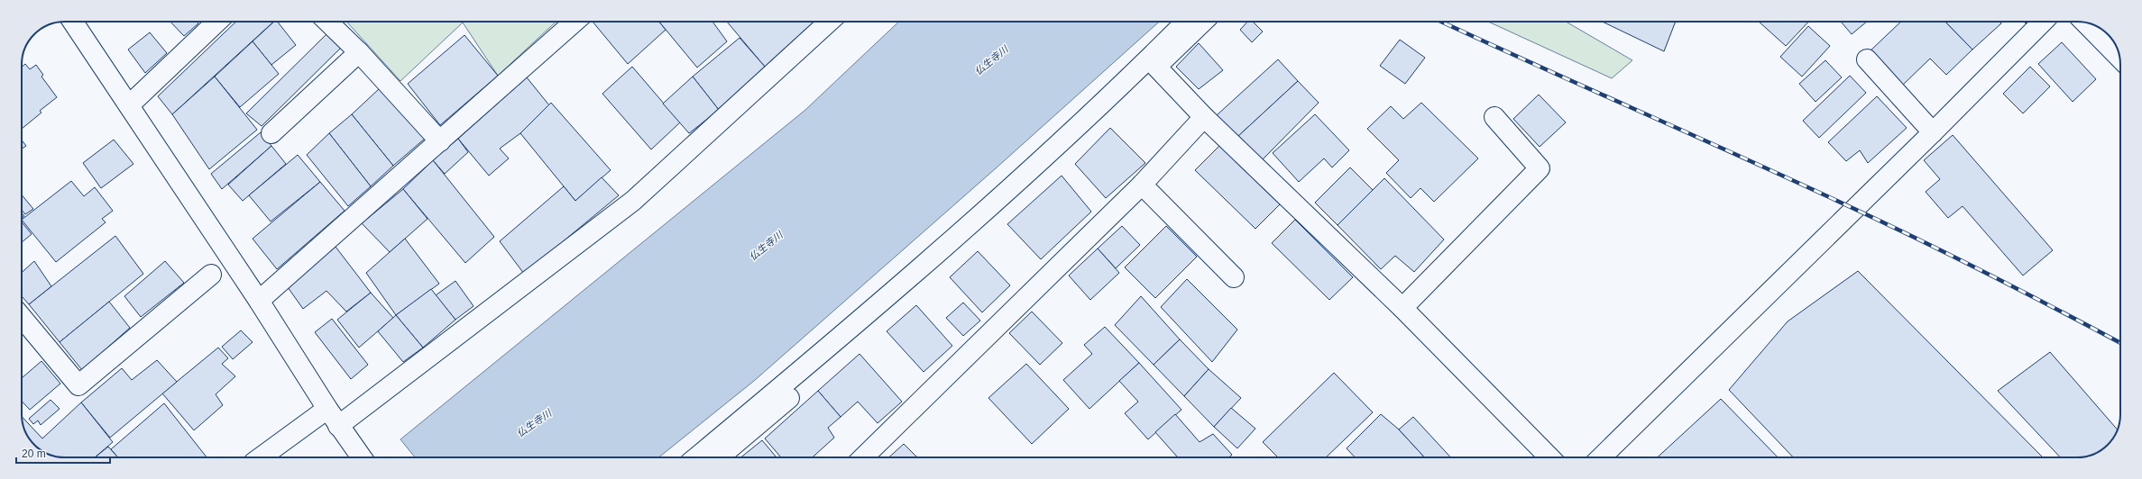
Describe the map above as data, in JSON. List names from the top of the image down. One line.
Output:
{"water":["仏生寺川"],"scale_bar":"20 m"}
